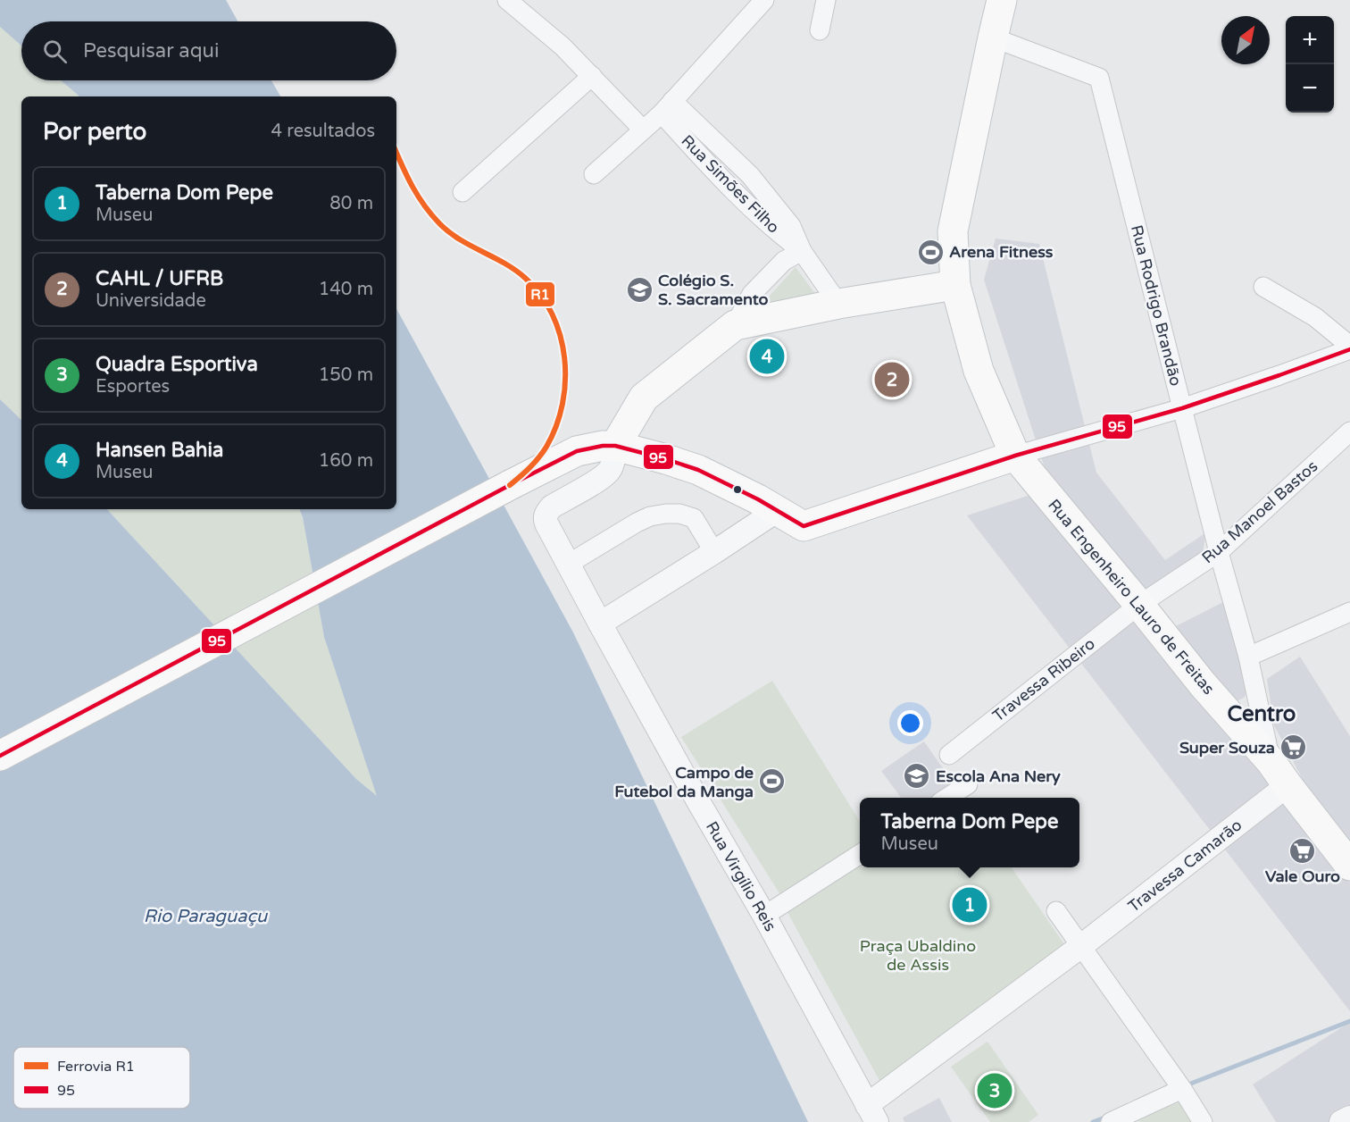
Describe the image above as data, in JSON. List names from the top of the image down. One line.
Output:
{"streets":{"main road":["Rua Engenheiro Lauro de Freitas"],"street":["Rua Simões Filho","Rua Rodrigo Brandão","Rua Manoel Bastos","Travessa Ribeiro","Travessa Camarão","Rua Virgílio Reis"]},"crossings":[["Rua Rodrigo Brandão","Rua Manoel Bastos"],["Rua Rodrigo Brandão","Rua Engenheiro Lauro de Freitas"],["Rua Manoel Bastos","Rua Engenheiro Lauro de Freitas"],["Rua Manoel Bastos","Travessa Ribeiro"],["Rua Engenheiro Lauro de Freitas","Travessa Ribeiro"],["Rua Engenheiro Lauro de Freitas","Travessa Camarão"]],"districts":["Centro"],"water":["Rio Paraguaçu"],"parks":["Praça Ubaldino de Assis"],"places":{"sports":["Arena Fitness","Campo de Futebol da Manga"],"school or university":["Colégio S. S. Sacramento","Escola Ana Nery"],"supermarket":["Super Souza","Vale Ouro"]},"lines":["rail line R1","transit line 95"],"legend":["Ferrovia R1","95"],"north":"top right","page":{"map_buttons":["+","−"],"search":"Pesquisar aqui","heading":["Por perto","4 resultados"],"list":[{"mark":"1","name":"Taberna Dom Pepe","note":"Museu","value":"80 m"},{"mark":"2","name":"CAHL / UFRB","note":"Universidade","value":"140 m"},{"mark":"3","name":"Quadra Esportiva","note":"Esportes","value":"150 m"},{"mark":"4","name":"Hansen Bahia","note":"Museu","value":"160 m"}],"pins":["4","2","1","3"],"popup":["Taberna Dom Pepe","Museu"]}}
